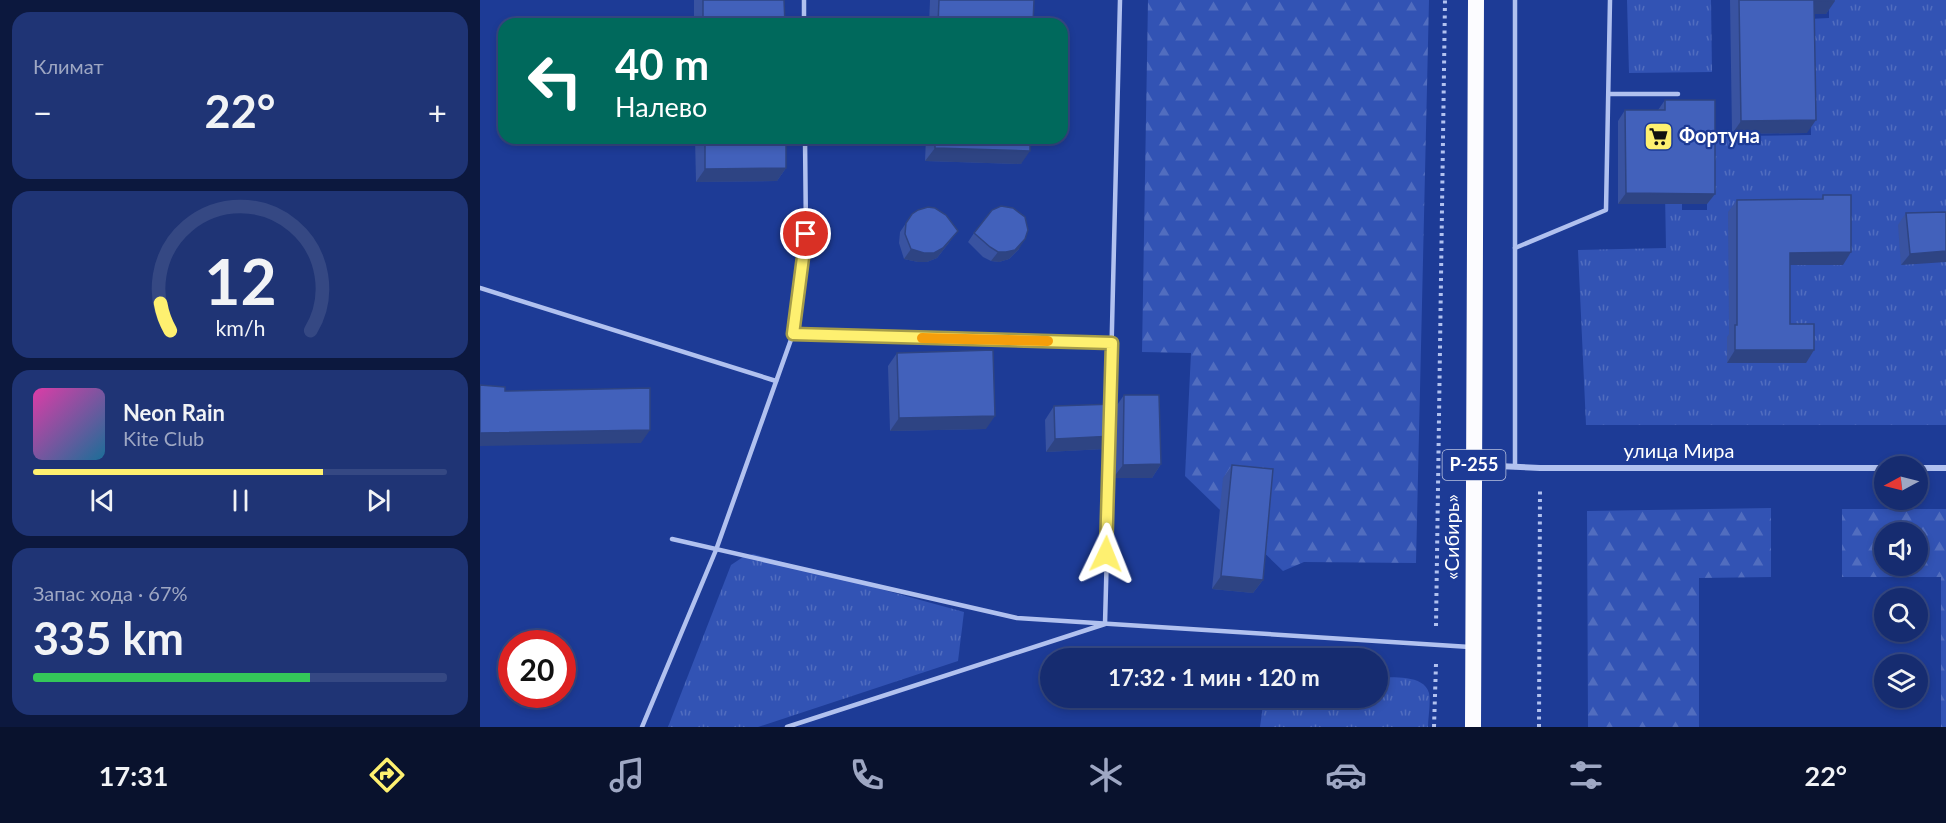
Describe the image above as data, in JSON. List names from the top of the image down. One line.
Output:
{"streets":{"highway":["Р-255","«Сибирь»"],"street":["улица Мира"]},"crossings":[["улица Мира","«Сибирь»"]],"places":{"supermarket":["Фортуна"]},"north":"left","page":{"tile":["Климат",["Запас хода · 67%","335 km"]],"turn":["40 m","Налево"],"heat":["−","22°","+"],"song":["Neon Rain","Kite Club"],"limit":"20","trip":"17:32 · 1 мин · 120 m","tabs":["17:31","22°"],"gauge":["12","km/h"]}}
